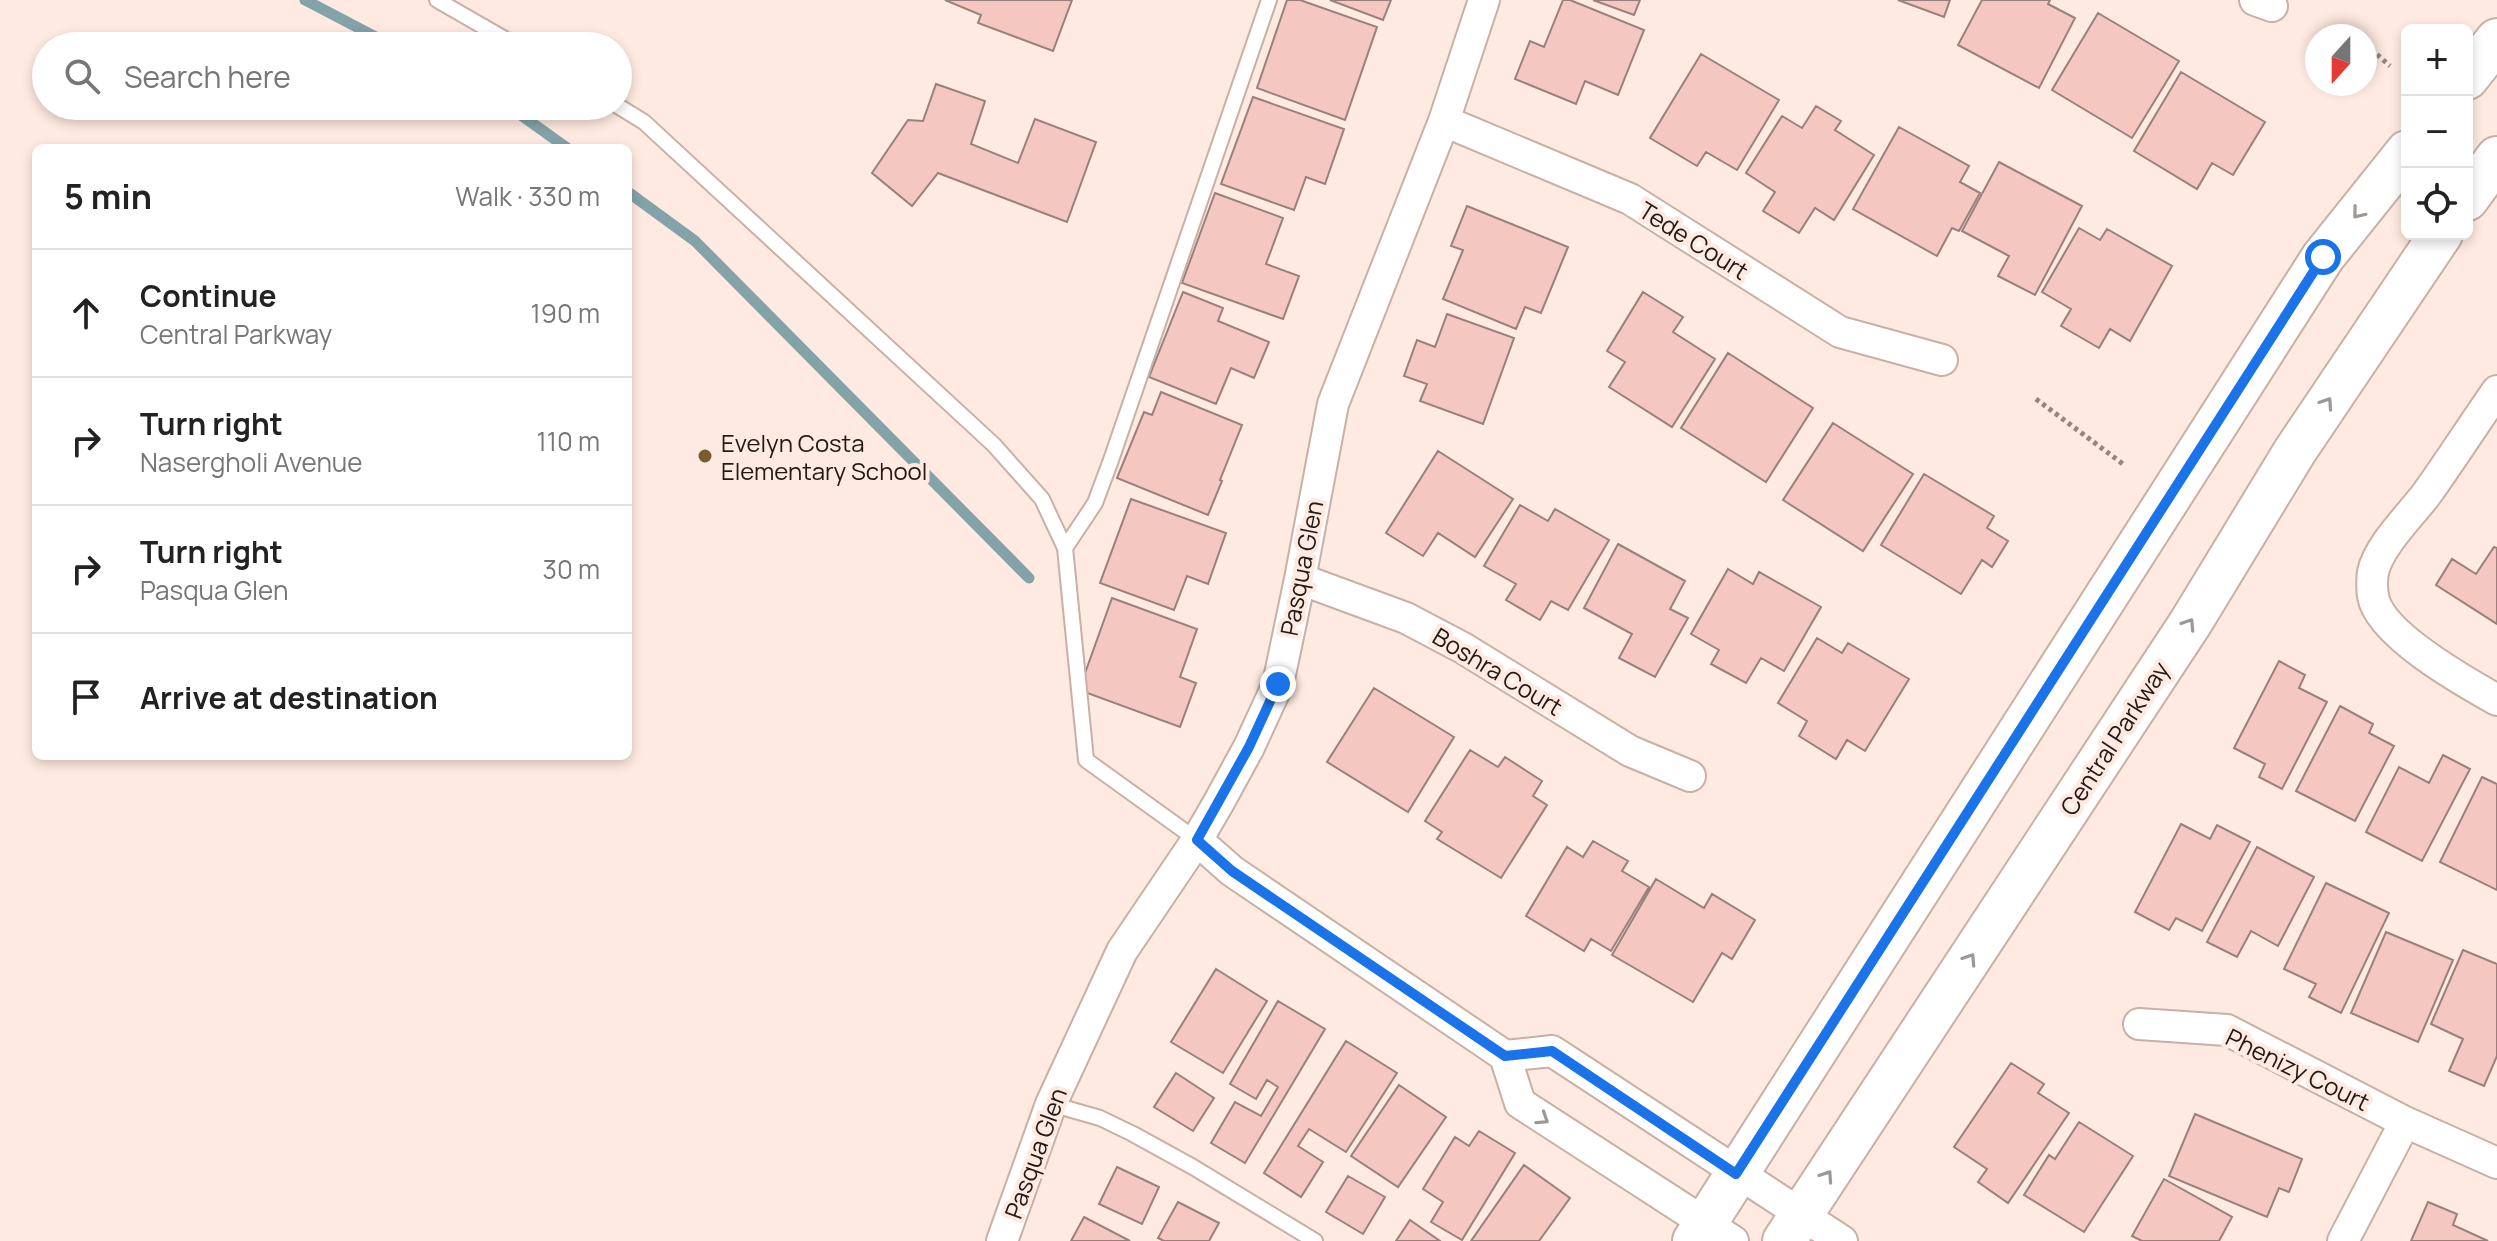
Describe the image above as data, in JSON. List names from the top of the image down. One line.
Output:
{"streets":{"main road":["Central Parkway"],"street":["Tede Court","Pasqua Glen","Boshra Court","Phenizy Court"]},"crossings":[["Tede Court","Pasqua Glen"],["Pasqua Glen","Boshra Court"]],"places":["Evelyn Costa Elementary School"],"north":"bottom","page":{"map_buttons":["+","−"],"search":"Search here","heading":["5 min","Walk · 330 m"],"list":[["Continue","Central Parkway","190 m"],["Turn right","Nasergholi Avenue","110 m"],["Turn right","Pasqua Glen","30 m"],"Arrive at destination"]}}
